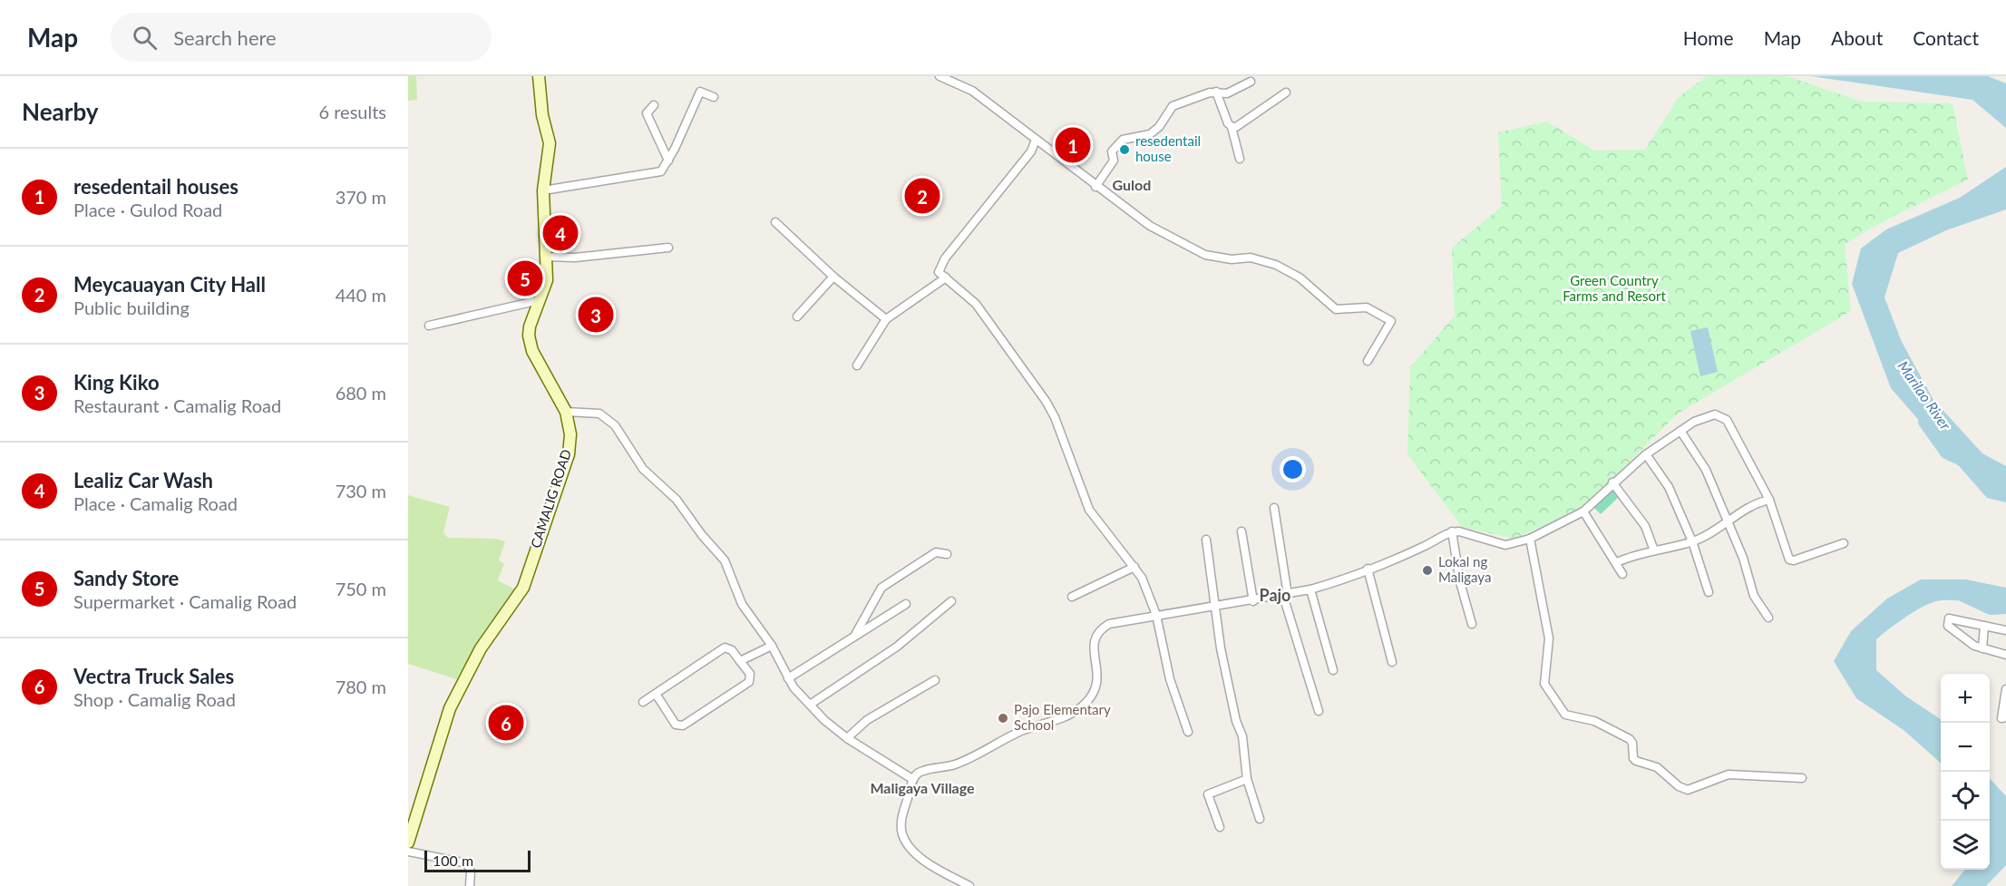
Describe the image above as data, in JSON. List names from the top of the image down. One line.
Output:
{"streets":{"main road":["CAMALIG ROAD"]},"districts":["Gulod","Pajo","Maligaya Village"],"water":["Marilao River"],"parks":["Green Country Farms and Resort"],"places":["resedentail house","Lokal ng Maligaya","Pajo Elementary School"],"scale_bar":"100 m","page":{"header":"Map","search":"Search here","nav":["Home","Map","About","Contact"],"heading":["Nearby","6 results"],"pins":["1","2","4","5","3","6"],"list":[{"mark":"1","name":"resedentail houses","note":"Place · Gulod Road","value":"370 m"},{"mark":"2","name":"Meycauayan City Hall","note":"Public building","value":"440 m"},{"mark":"3","name":"King Kiko","note":"Restaurant · Camalig Road","value":"680 m"},{"mark":"4","name":"Lealiz Car Wash","note":"Place · Camalig Road","value":"730 m"},{"mark":"5","name":"Sandy Store","note":"Supermarket · Camalig Road","value":"750 m"},{"mark":"6","name":"Vectra Truck Sales","note":"Shop · Camalig Road","value":"780 m"}],"map_buttons":["+","−"],"scale":"100 m"}}
